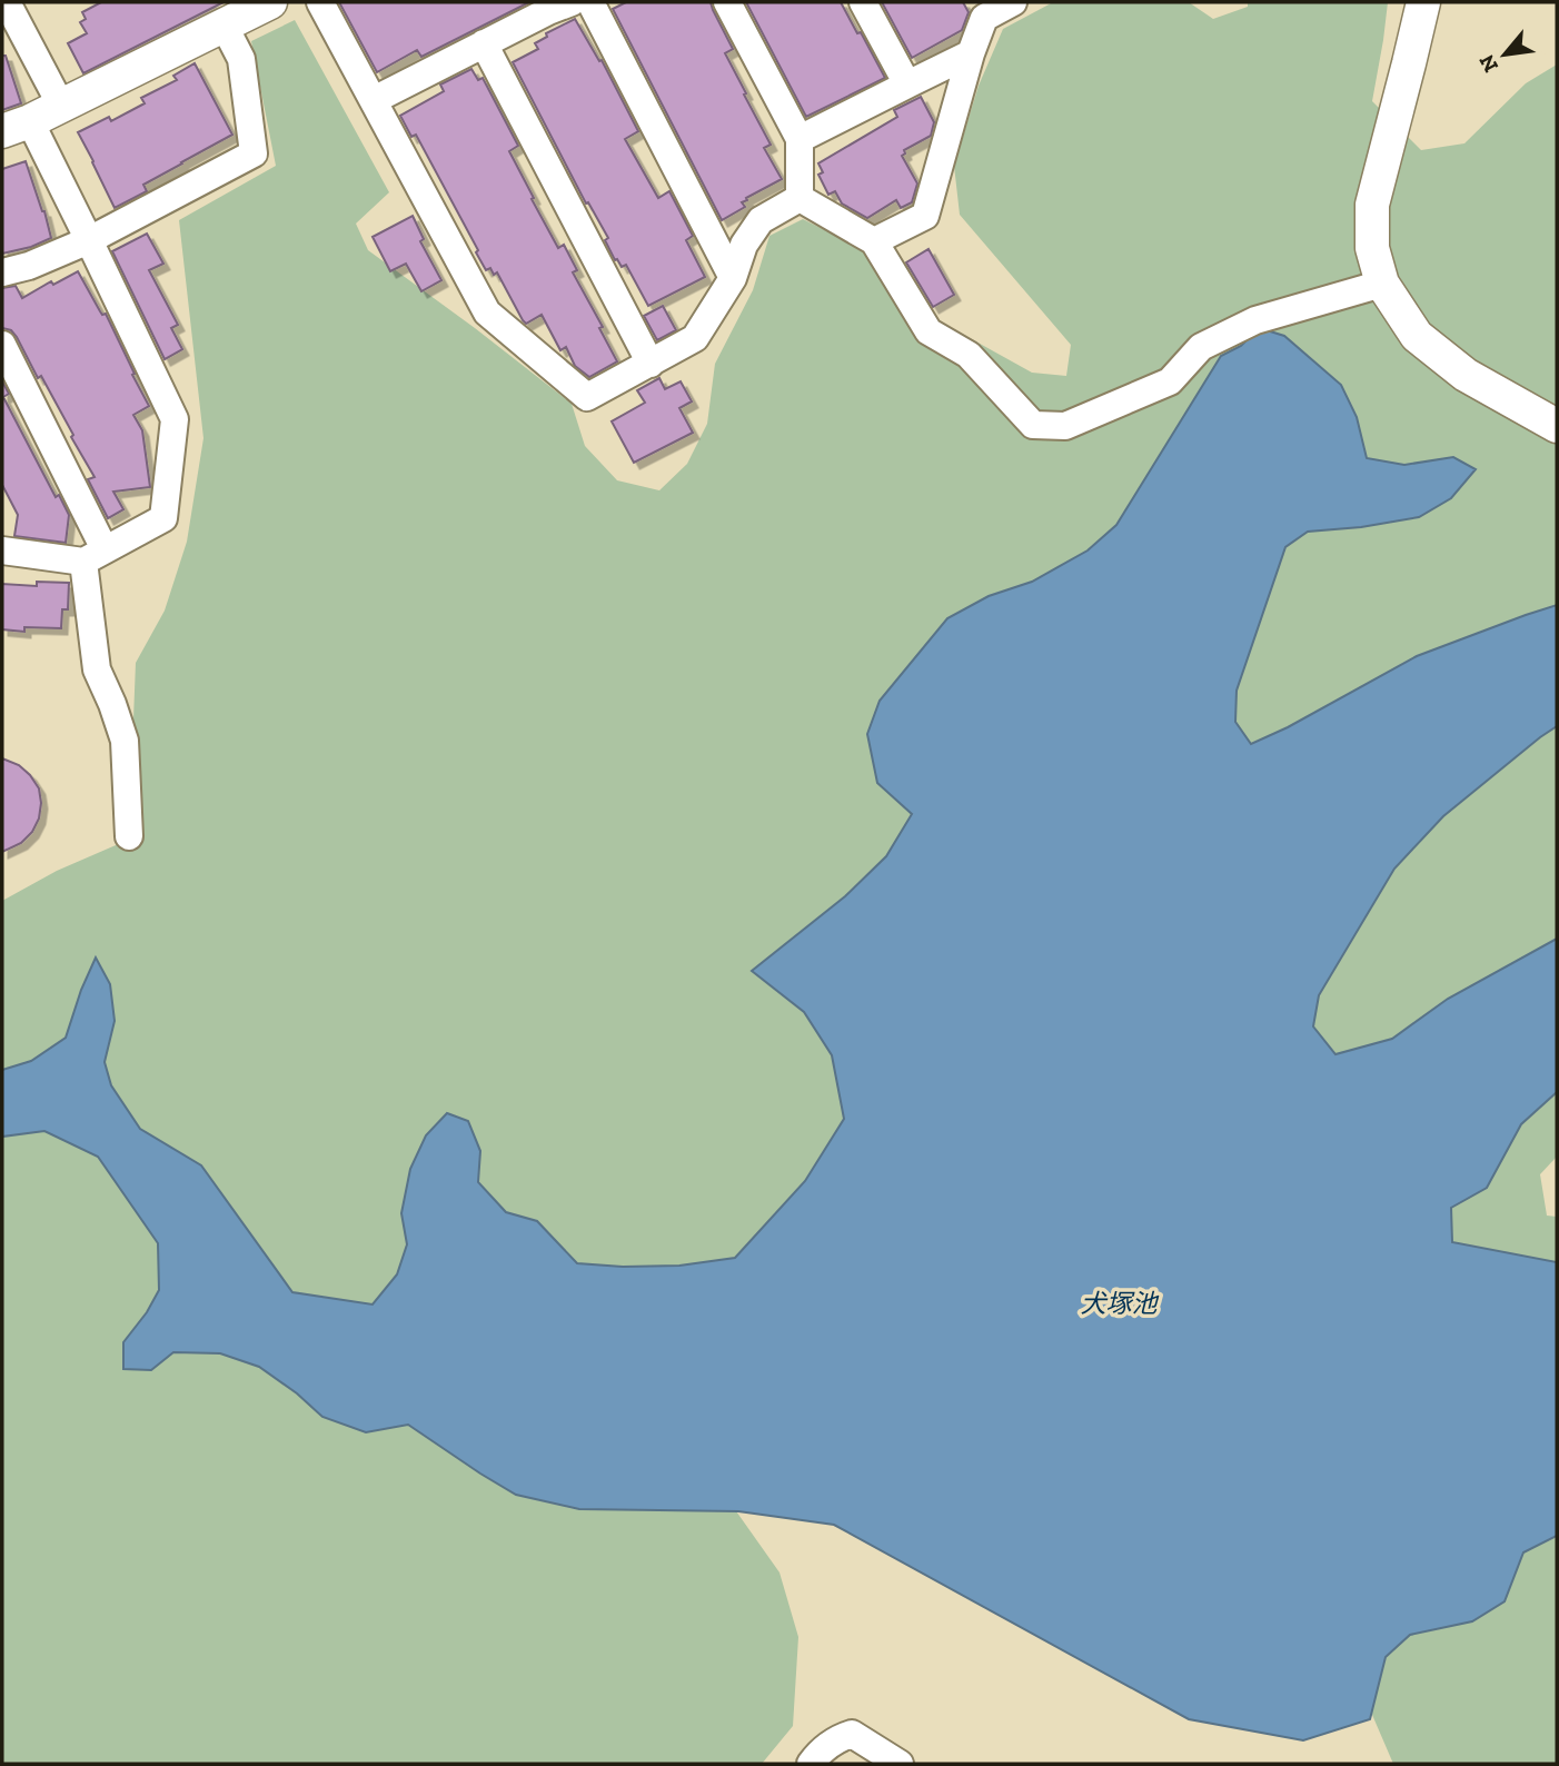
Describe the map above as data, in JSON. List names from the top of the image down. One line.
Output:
{"water":["犬塚池"],"north":"bottom left"}
